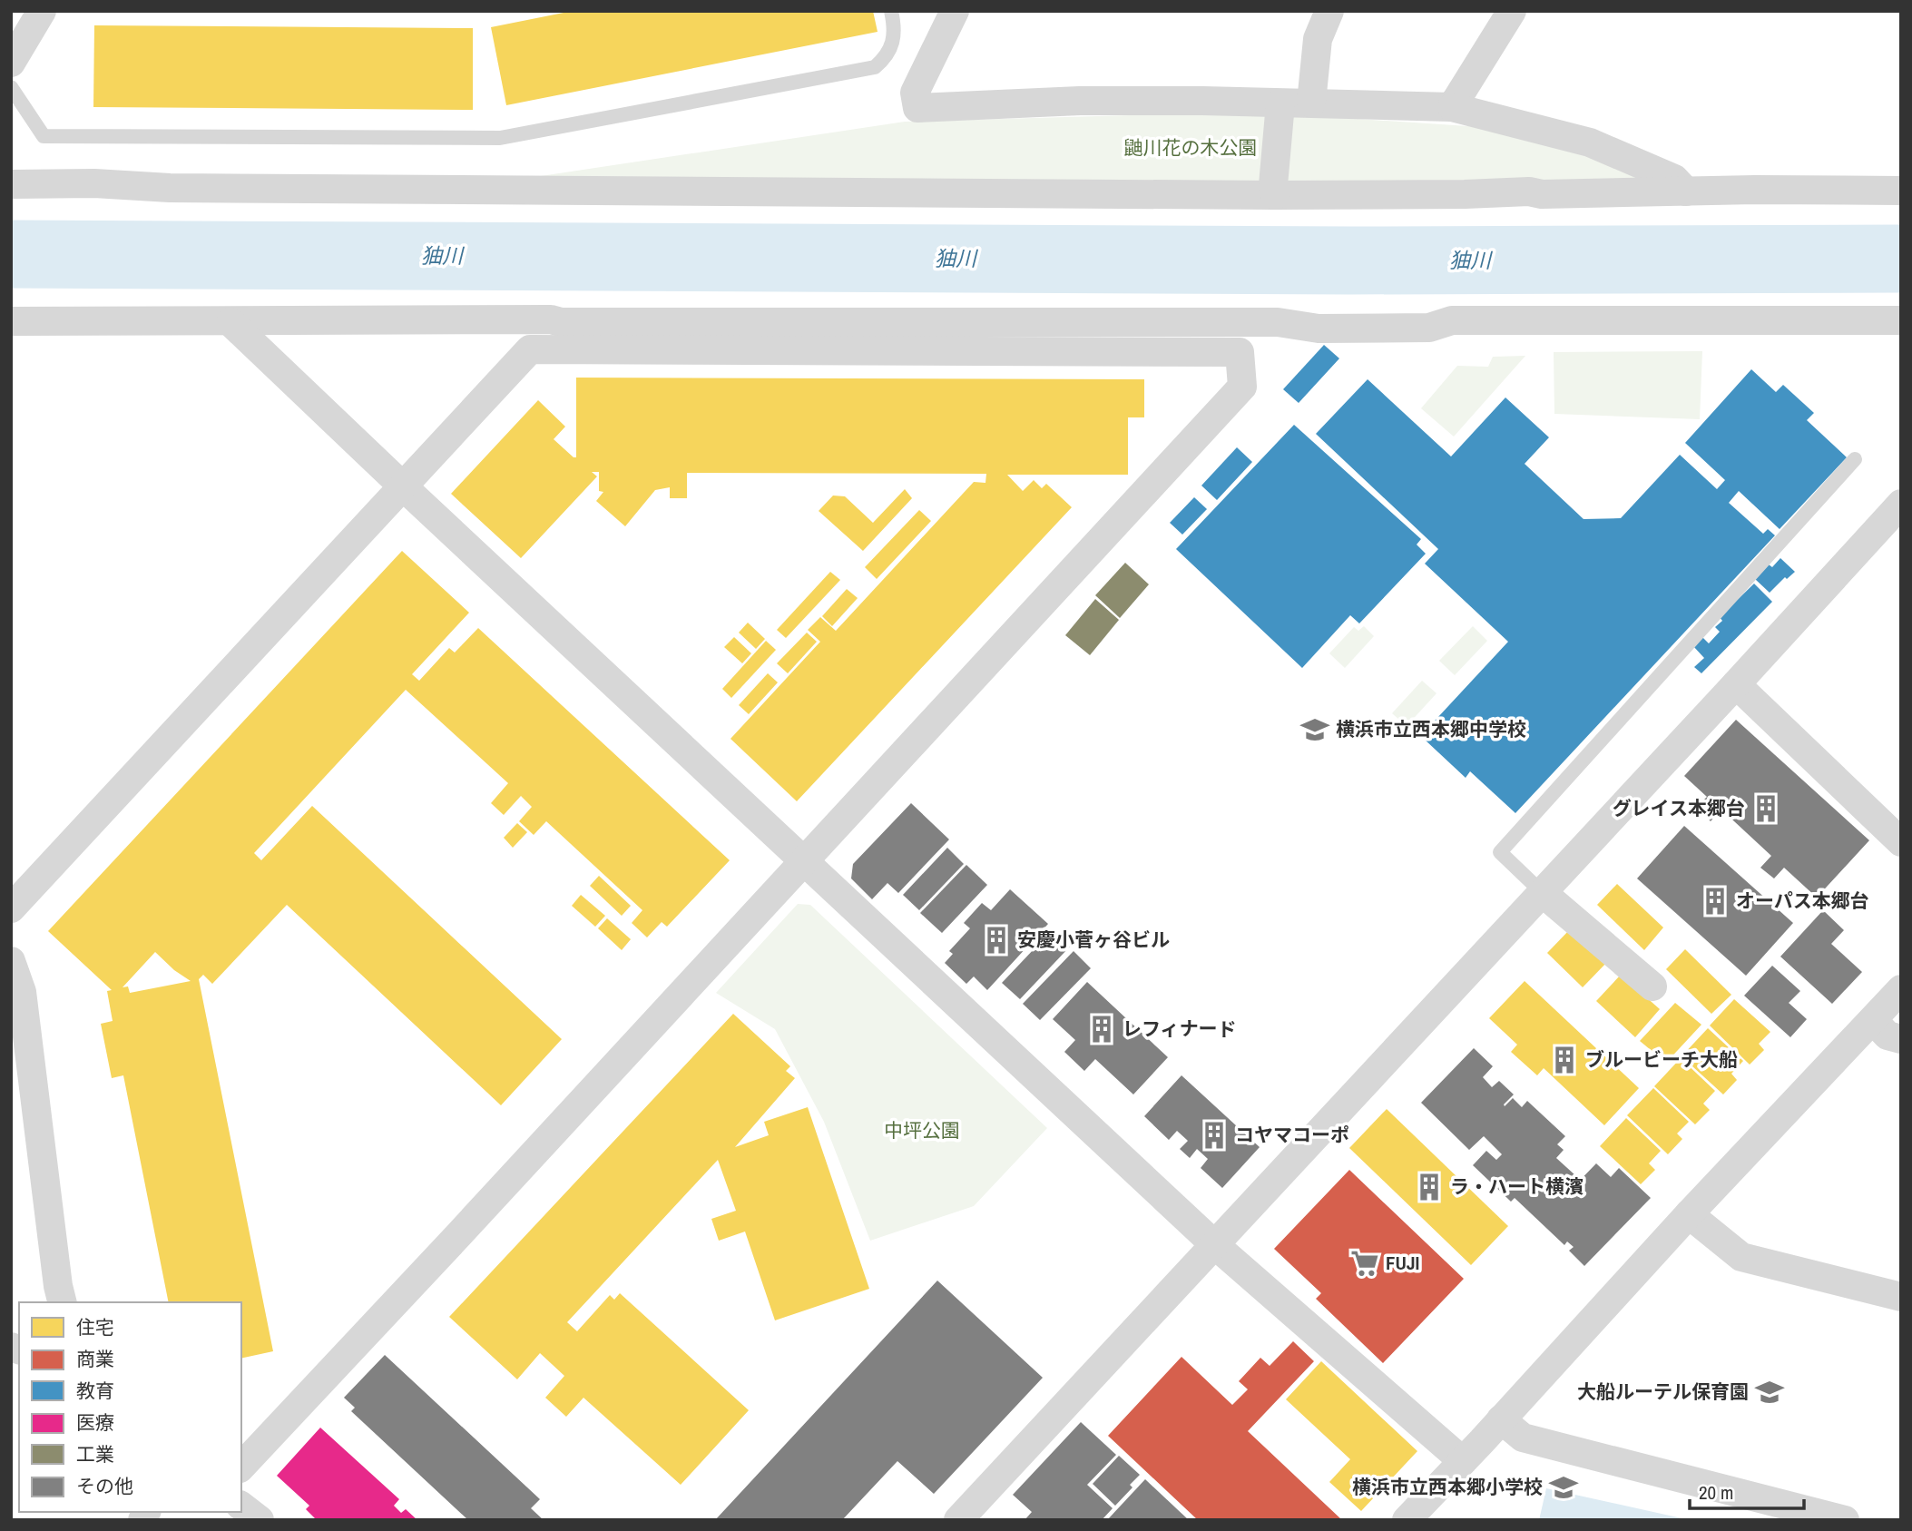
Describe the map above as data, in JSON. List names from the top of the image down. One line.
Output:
{"water":["㹨川"],"parks":["鼬川花の木公園","中坪公園"],"places":{"school or university":["横浜市立西本郷中学校","大船ルーテル保育園","横浜市立西本郷小学校"],"building":["グレイス本郷台","オーパス本郷台","安慶小菅ヶ谷ビル","レフィナード","ブルービーチ大船","コヤマコーポ","ラ・ハート横濱"],"supermarket":["FUJI"]},"legend":["住宅","商業","教育","医療","工業","その他"],"scale_bar":"20 m"}
